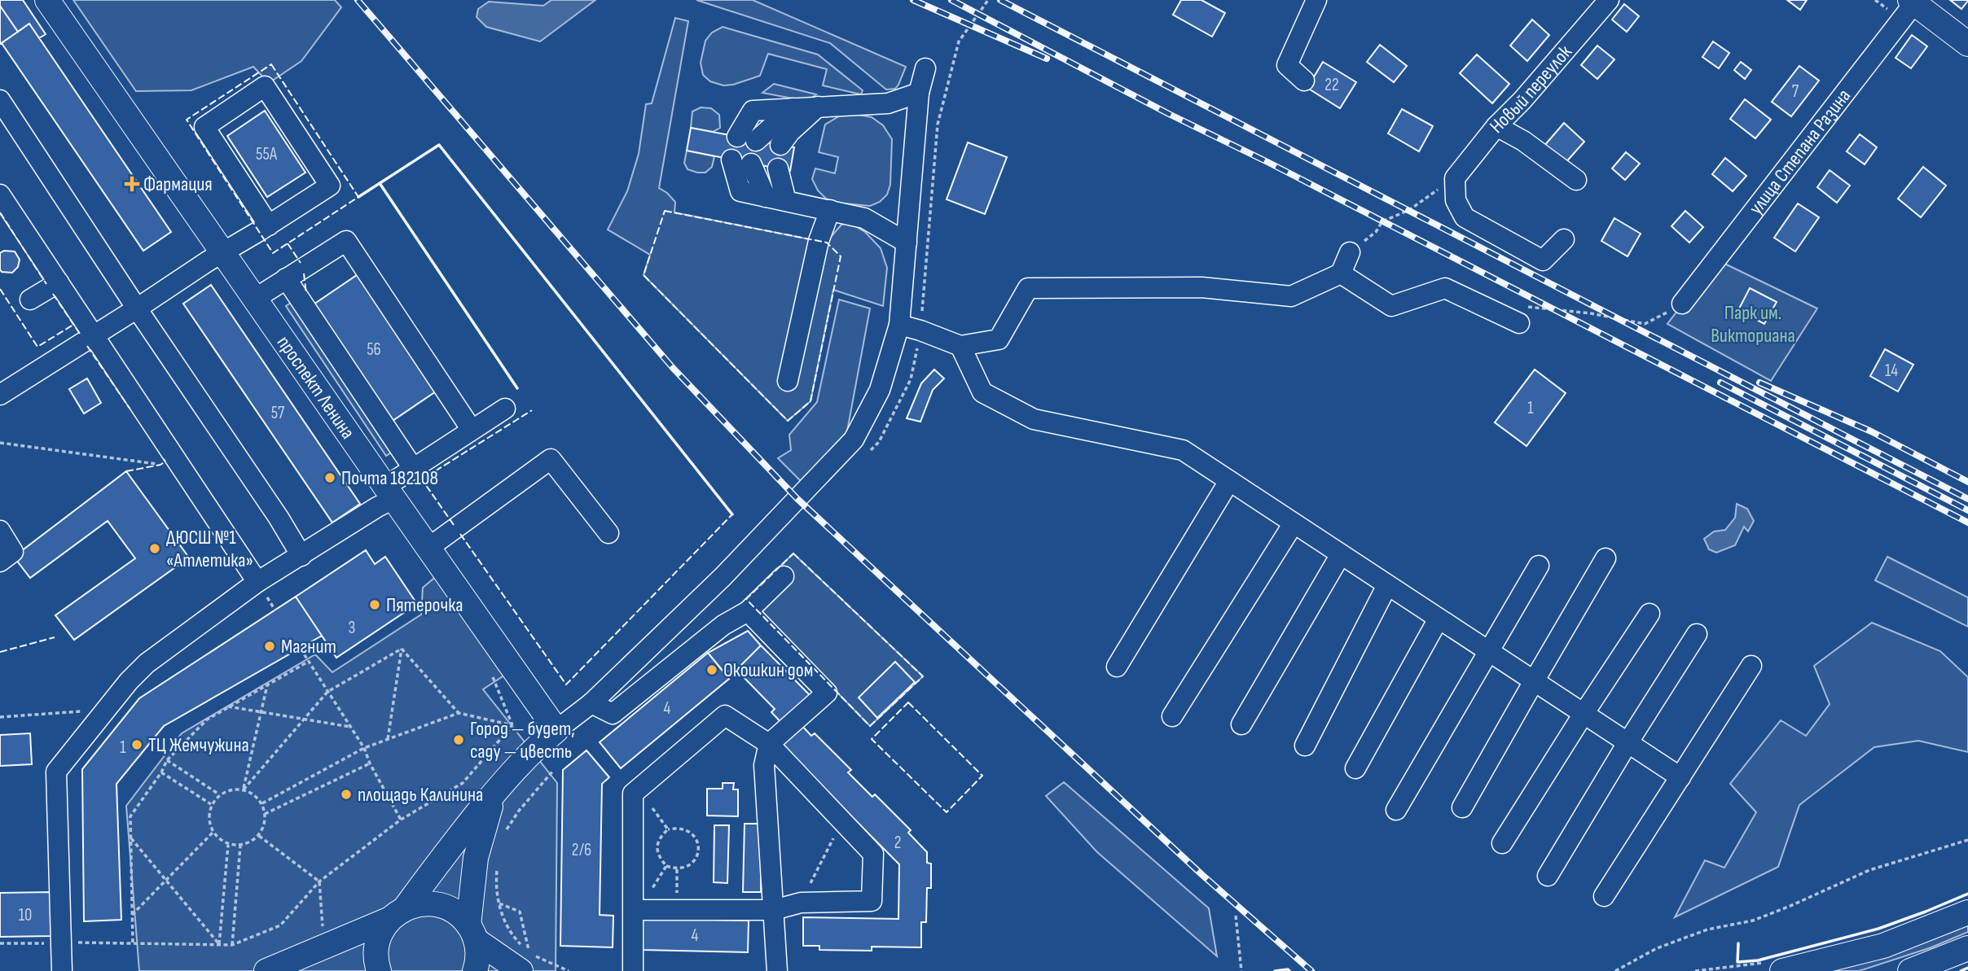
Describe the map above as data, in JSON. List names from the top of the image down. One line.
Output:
{"streets":{"main road":["проспект Ленина"],"street":["Новый переулок","улица Степана Разина"]},"parks":["Парк им. Викториана"],"places":{"health":["Фармация"],"other":["Почта 182108","ДЮСШ №1 «Атлетика»","Пятерочка","Магнит","Окошкин дом","Город — будет, саду — цвесть","ТЦ Жемчужина","площадь Калинина"]},"house_numbers":["22","7","55А","56","14","1","57","3","4","1","2","2/6","10","4"]}
